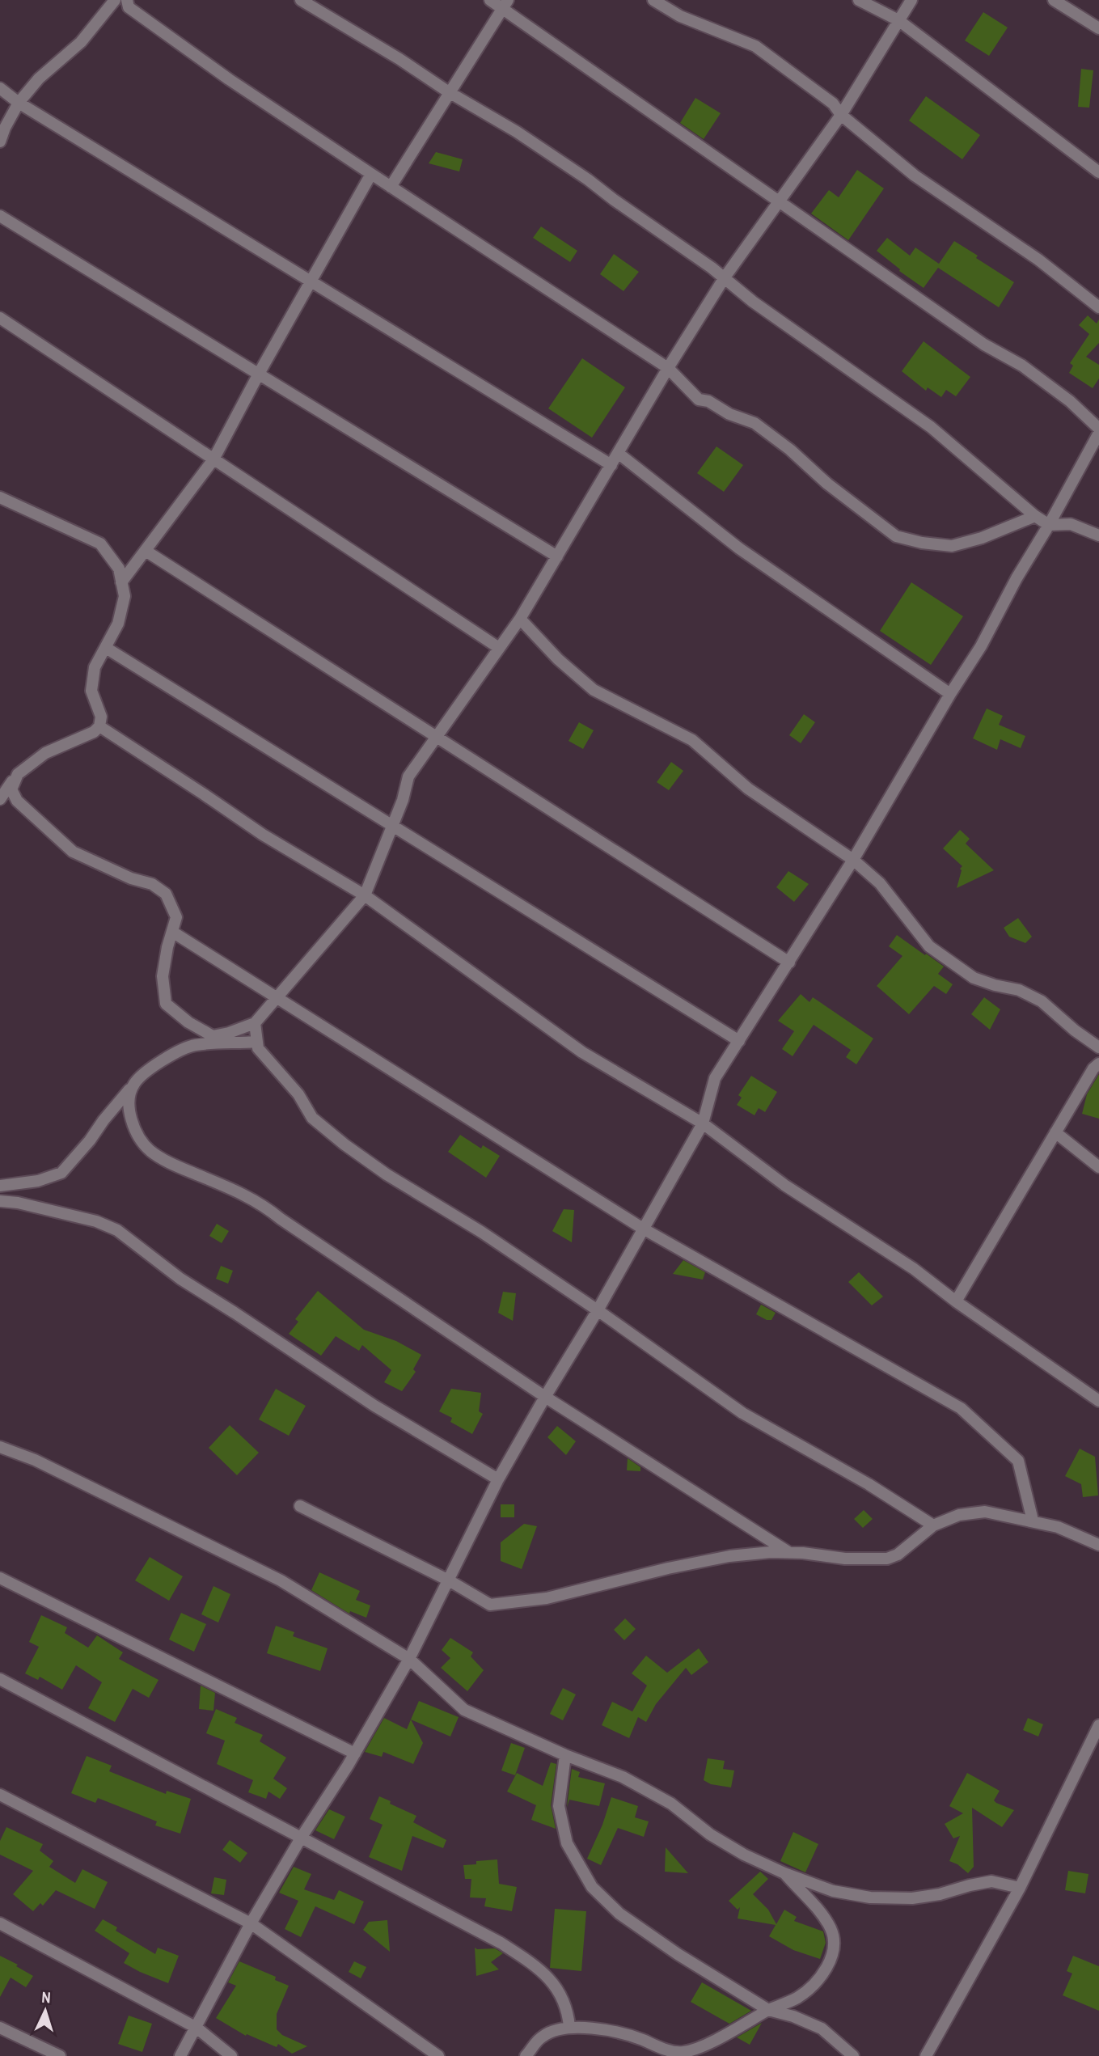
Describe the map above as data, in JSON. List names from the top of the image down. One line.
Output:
{"north":"top"}
